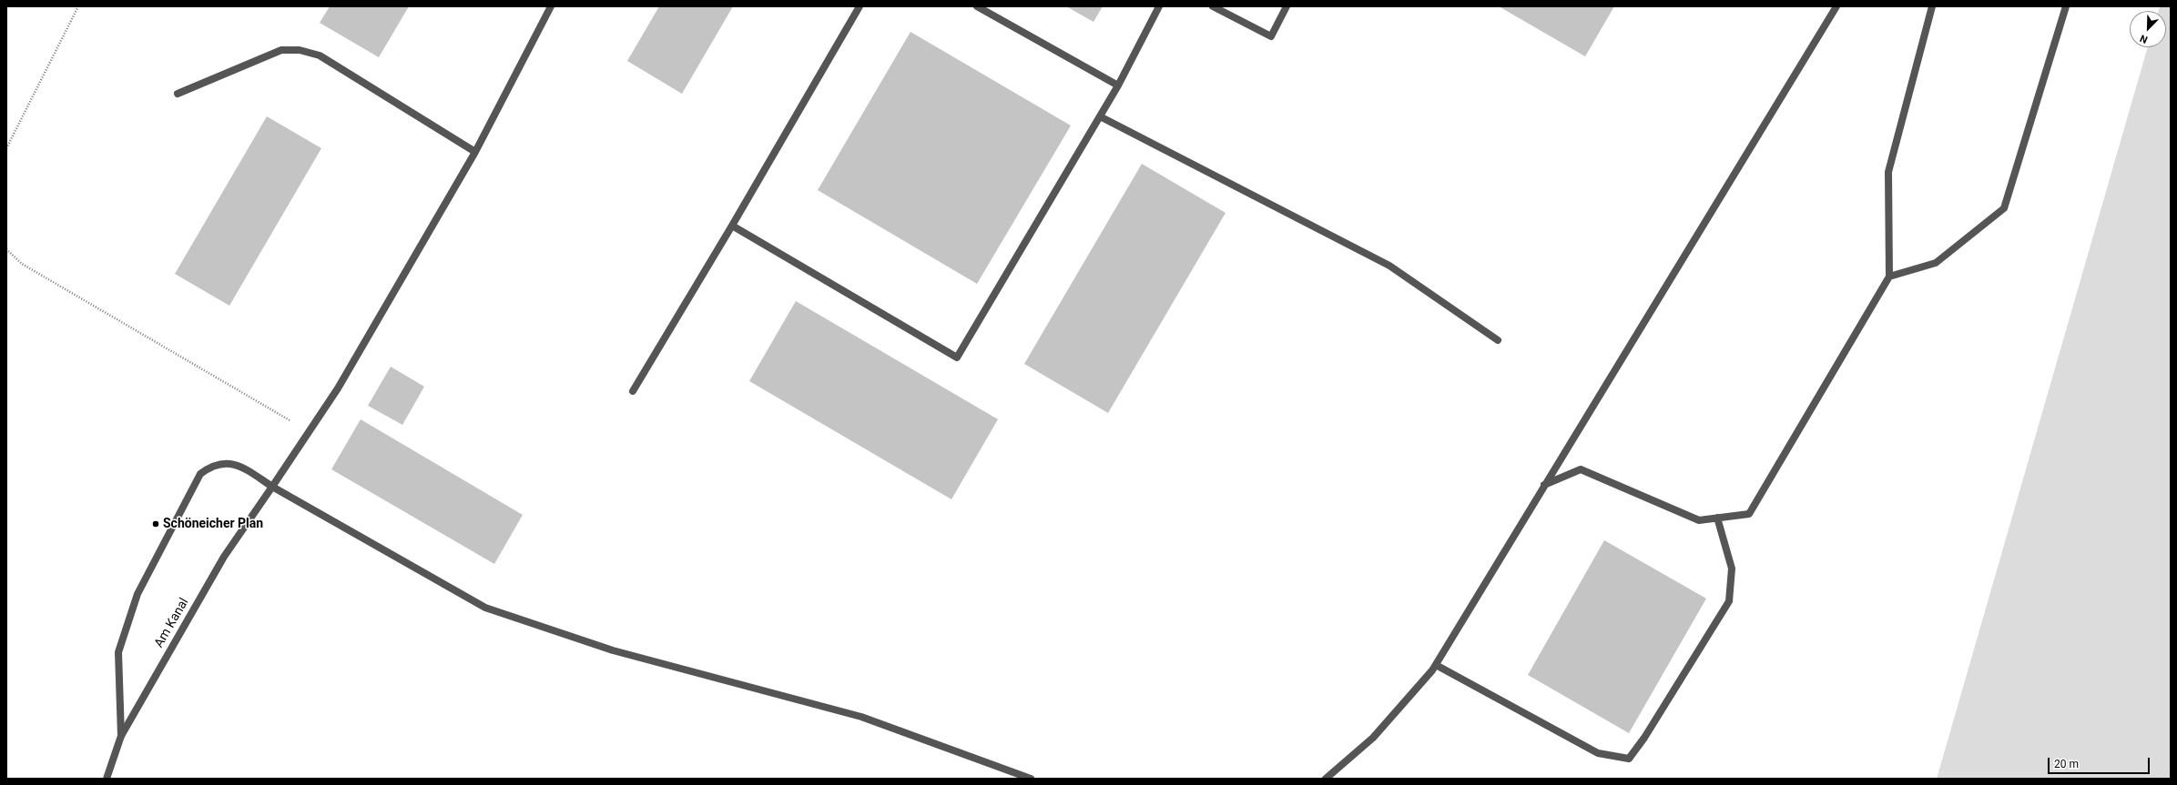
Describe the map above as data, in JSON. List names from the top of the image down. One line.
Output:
{"streets":{"street":["Am Kanal"]},"places":["Schöneicher Plan"],"scale_bar":"20 m","north":"bottom left"}
